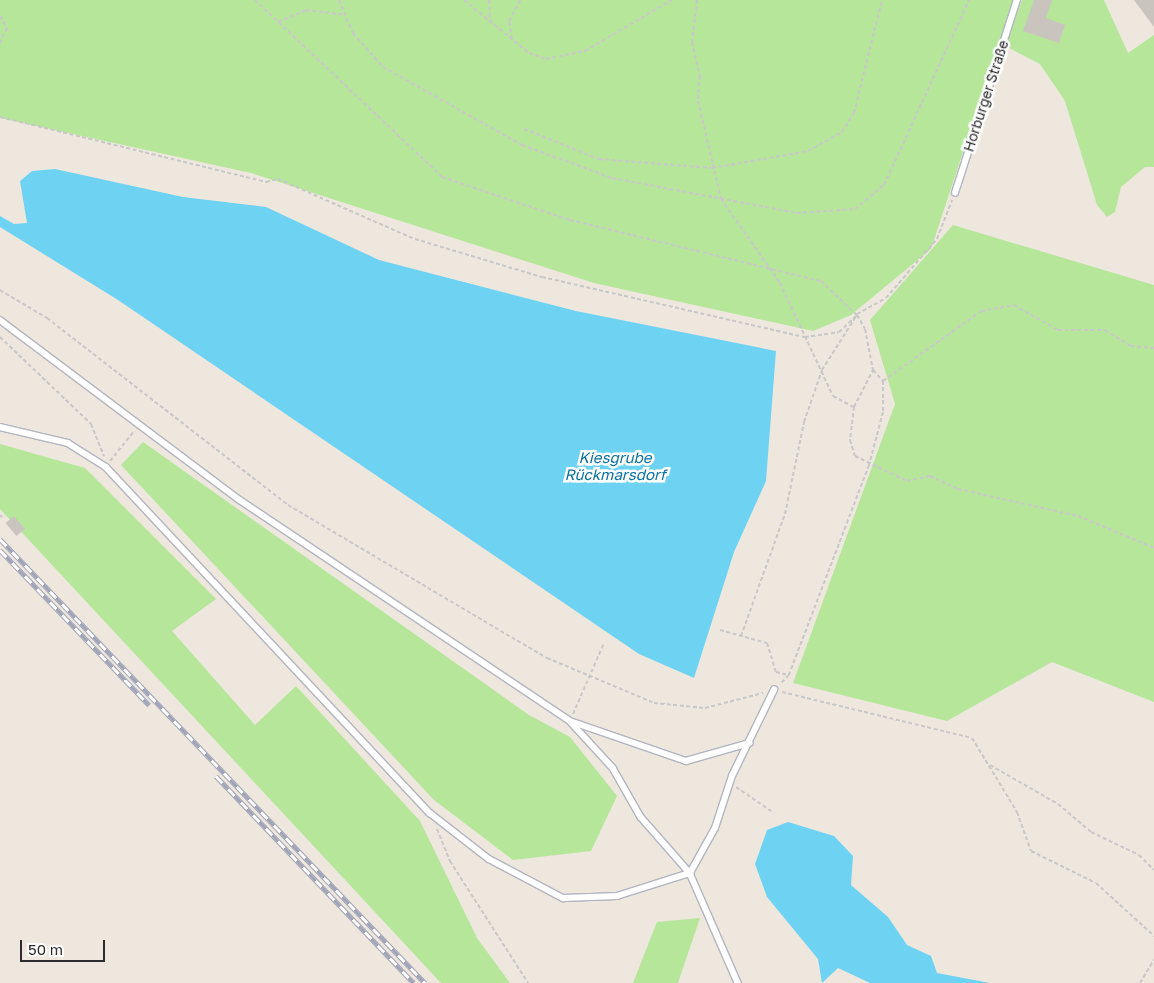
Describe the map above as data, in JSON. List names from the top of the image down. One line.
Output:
{"streets":{"lane":["Horburger Straße"]},"water":["Kiesgrube Rückmarsdorf"],"scale_bar":"50 m"}
